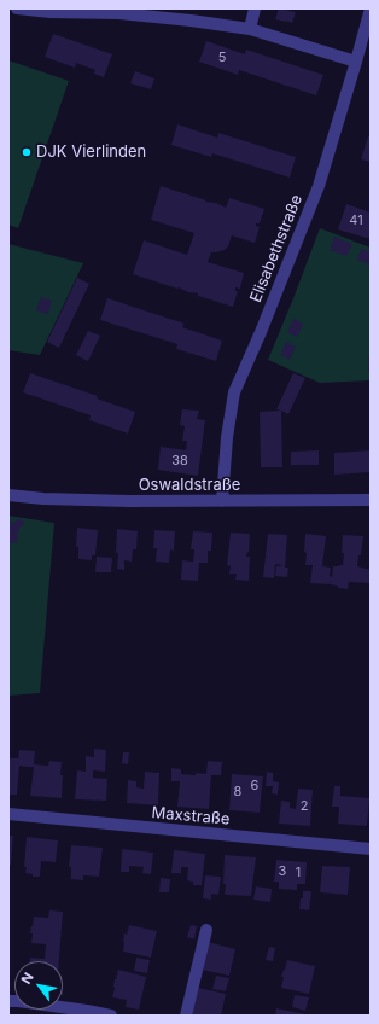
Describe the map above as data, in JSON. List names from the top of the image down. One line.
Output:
{"streets":{"street":["Elisabethstraße","Oswaldstraße","Maxstraße"]},"crossings":[["Elisabethstraße","Oswaldstraße"]],"places":["DJK Vierlinden"],"house_numbers":["5","41","38","6","8","2","3","1"],"north":"top left"}
